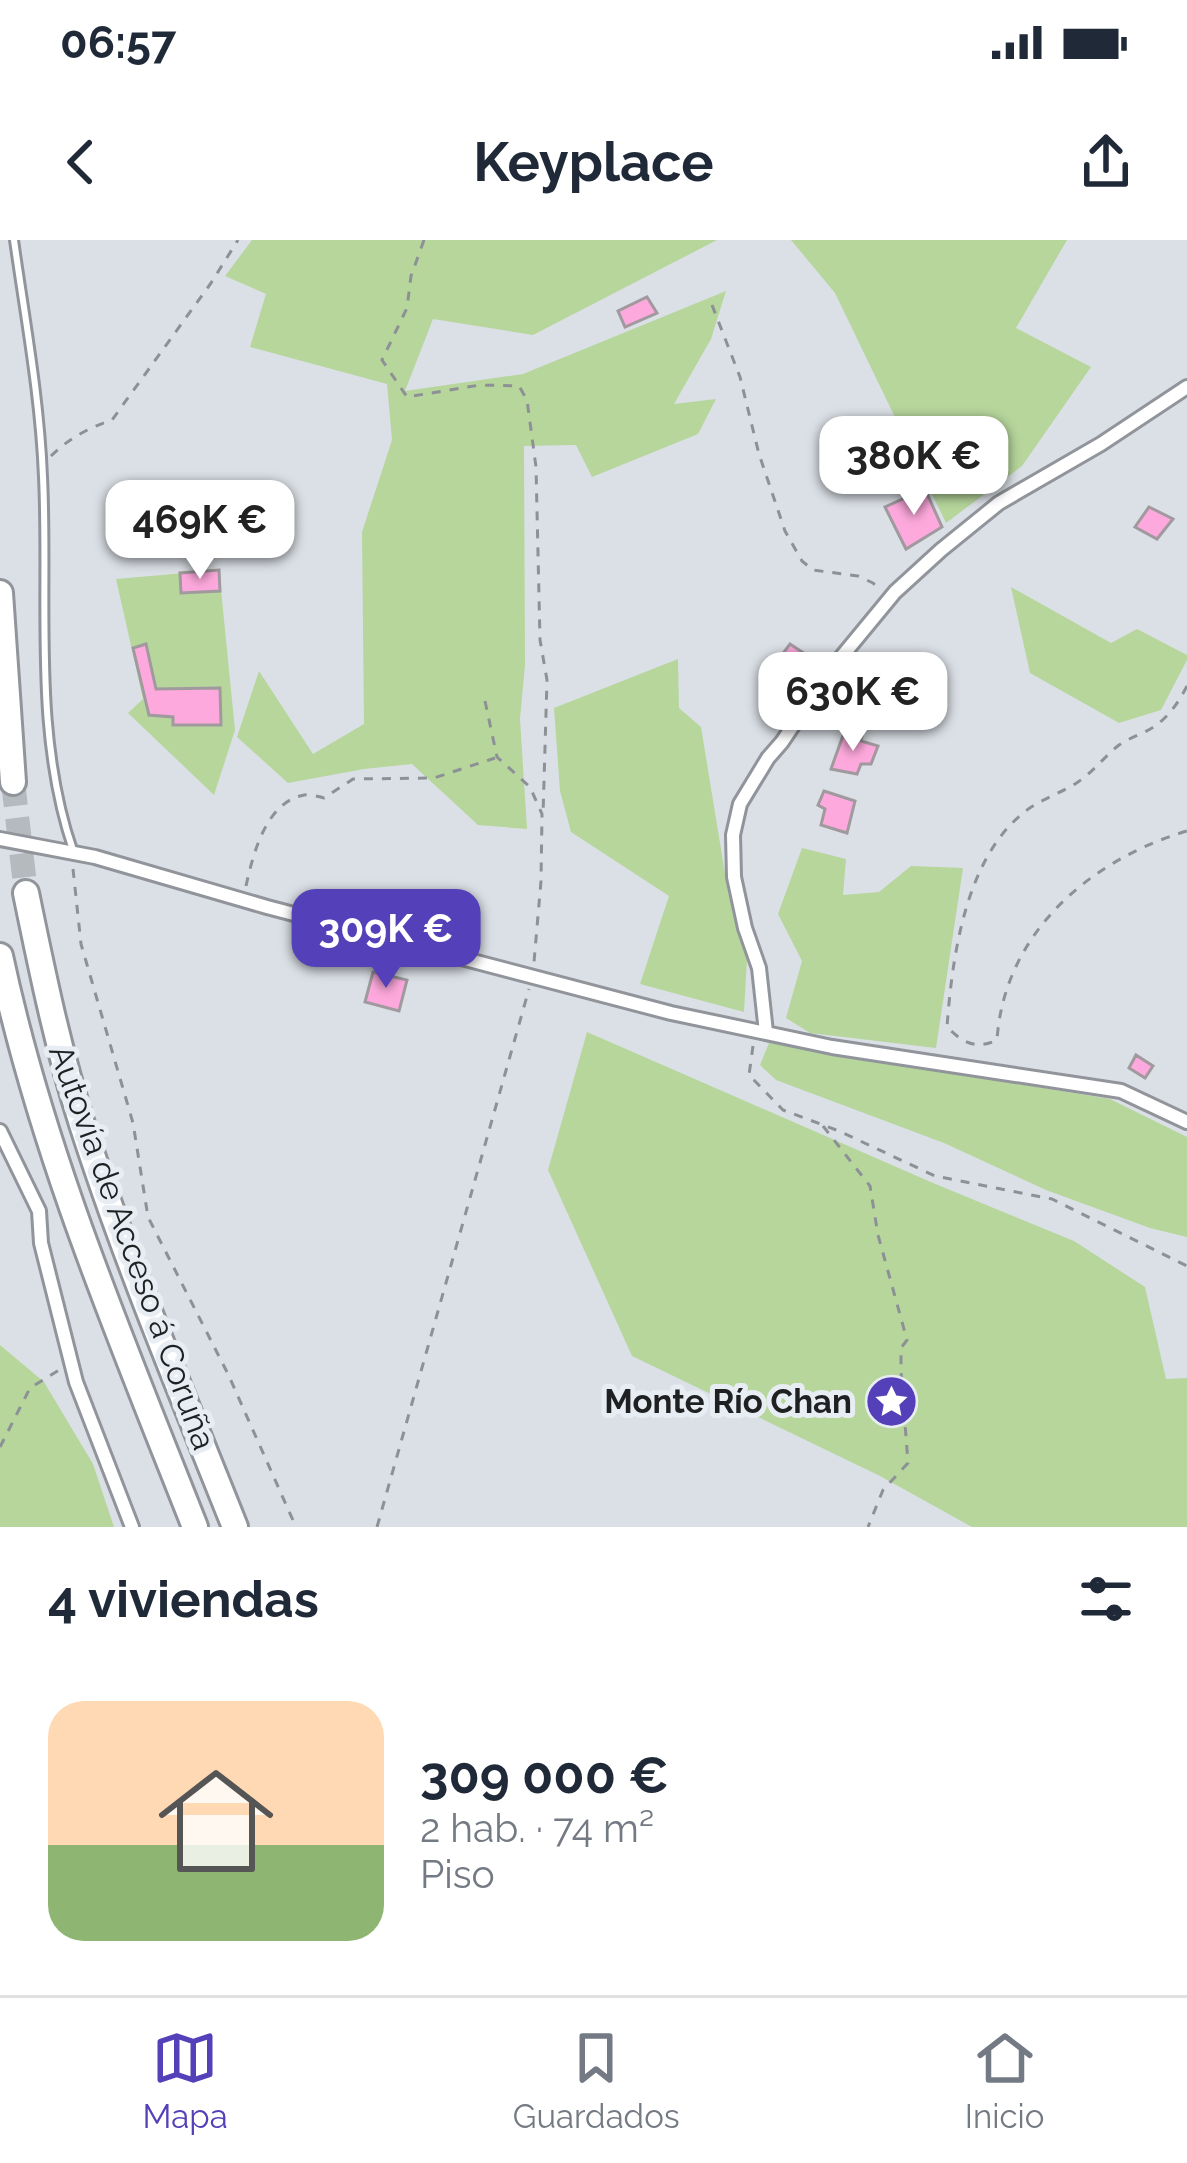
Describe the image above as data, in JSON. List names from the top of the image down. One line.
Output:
{"streets":{"highway":["Autovía de Acceso á Coruña"]},"places":{"place":["Monte Río Chan"]},"page":{"status":"06:57","header":"Keyplace","price":["380K €","469K €","630K €","309K €"],"heading":"4 viviendas","list":[{"name":"309 000 €","note":"2 hab. · 74 m² · Piso"}],"tabs":["Mapa","Guardados","Inicio"]}}
